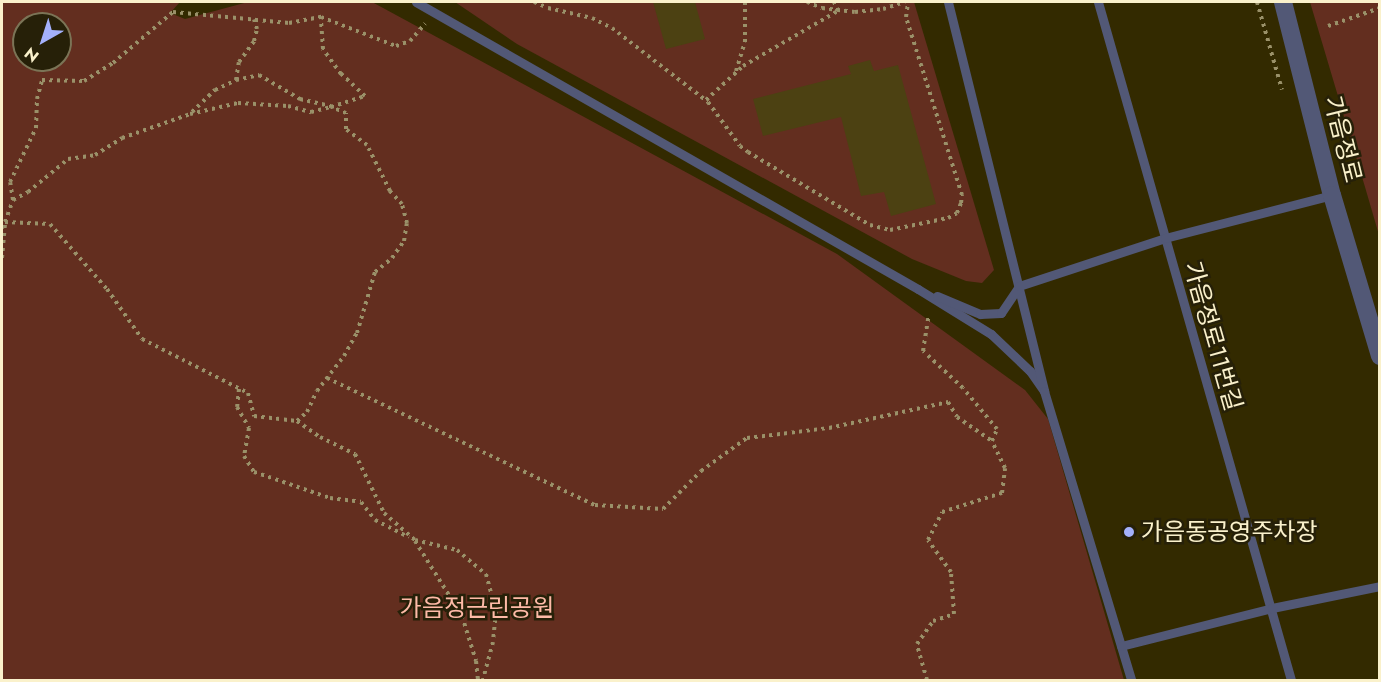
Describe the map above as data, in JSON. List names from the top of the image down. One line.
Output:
{"streets":{"street":["가음정로"],"lane":["가음정로11번길"]},"parks":["가음정근린공원"],"places":["가음동공영주차장"],"north":"bottom left"}
